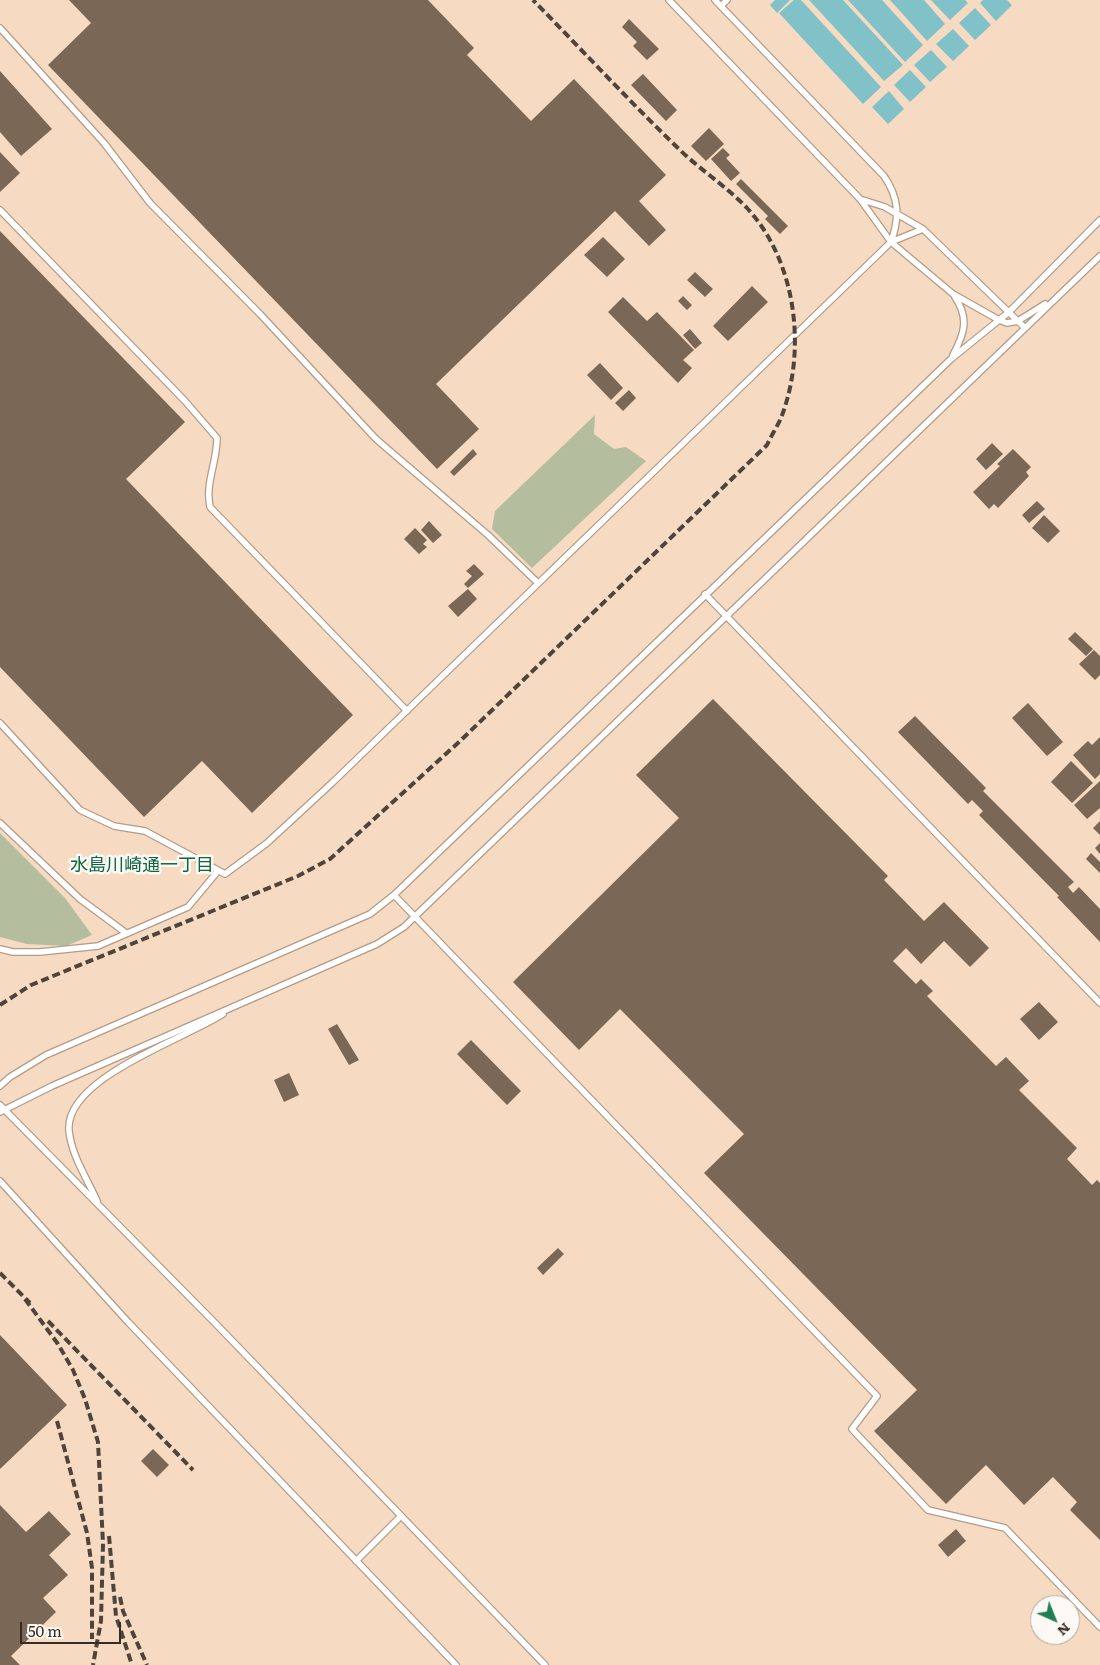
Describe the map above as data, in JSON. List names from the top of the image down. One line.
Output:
{"districts":["水島川崎通一丁目"],"scale_bar":"50 m","north":"bottom right"}
